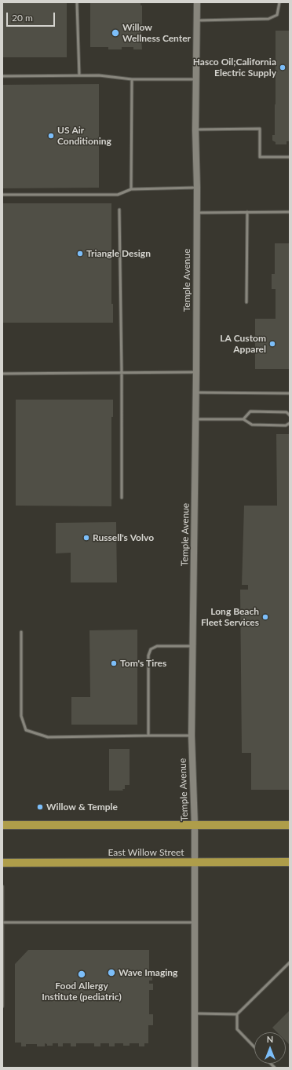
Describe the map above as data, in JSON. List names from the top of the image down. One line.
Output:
{"streets":{"main road":["Temple Avenue","East Willow Street"]},"crossings":[["Temple Avenue","East Willow Street"]],"places":["Willow Wellness Center","Hasco Oil;California Electric Supply","US Air Conditioning","Triangle Design","LA Custom Apparel","Russell's Volvo","Long Beach Fleet Services","Tom's Tires","Willow & Temple","Wave Imaging","Food Allergy Institute (pediatric)"],"scale_bar":"20 m","north":"top"}
